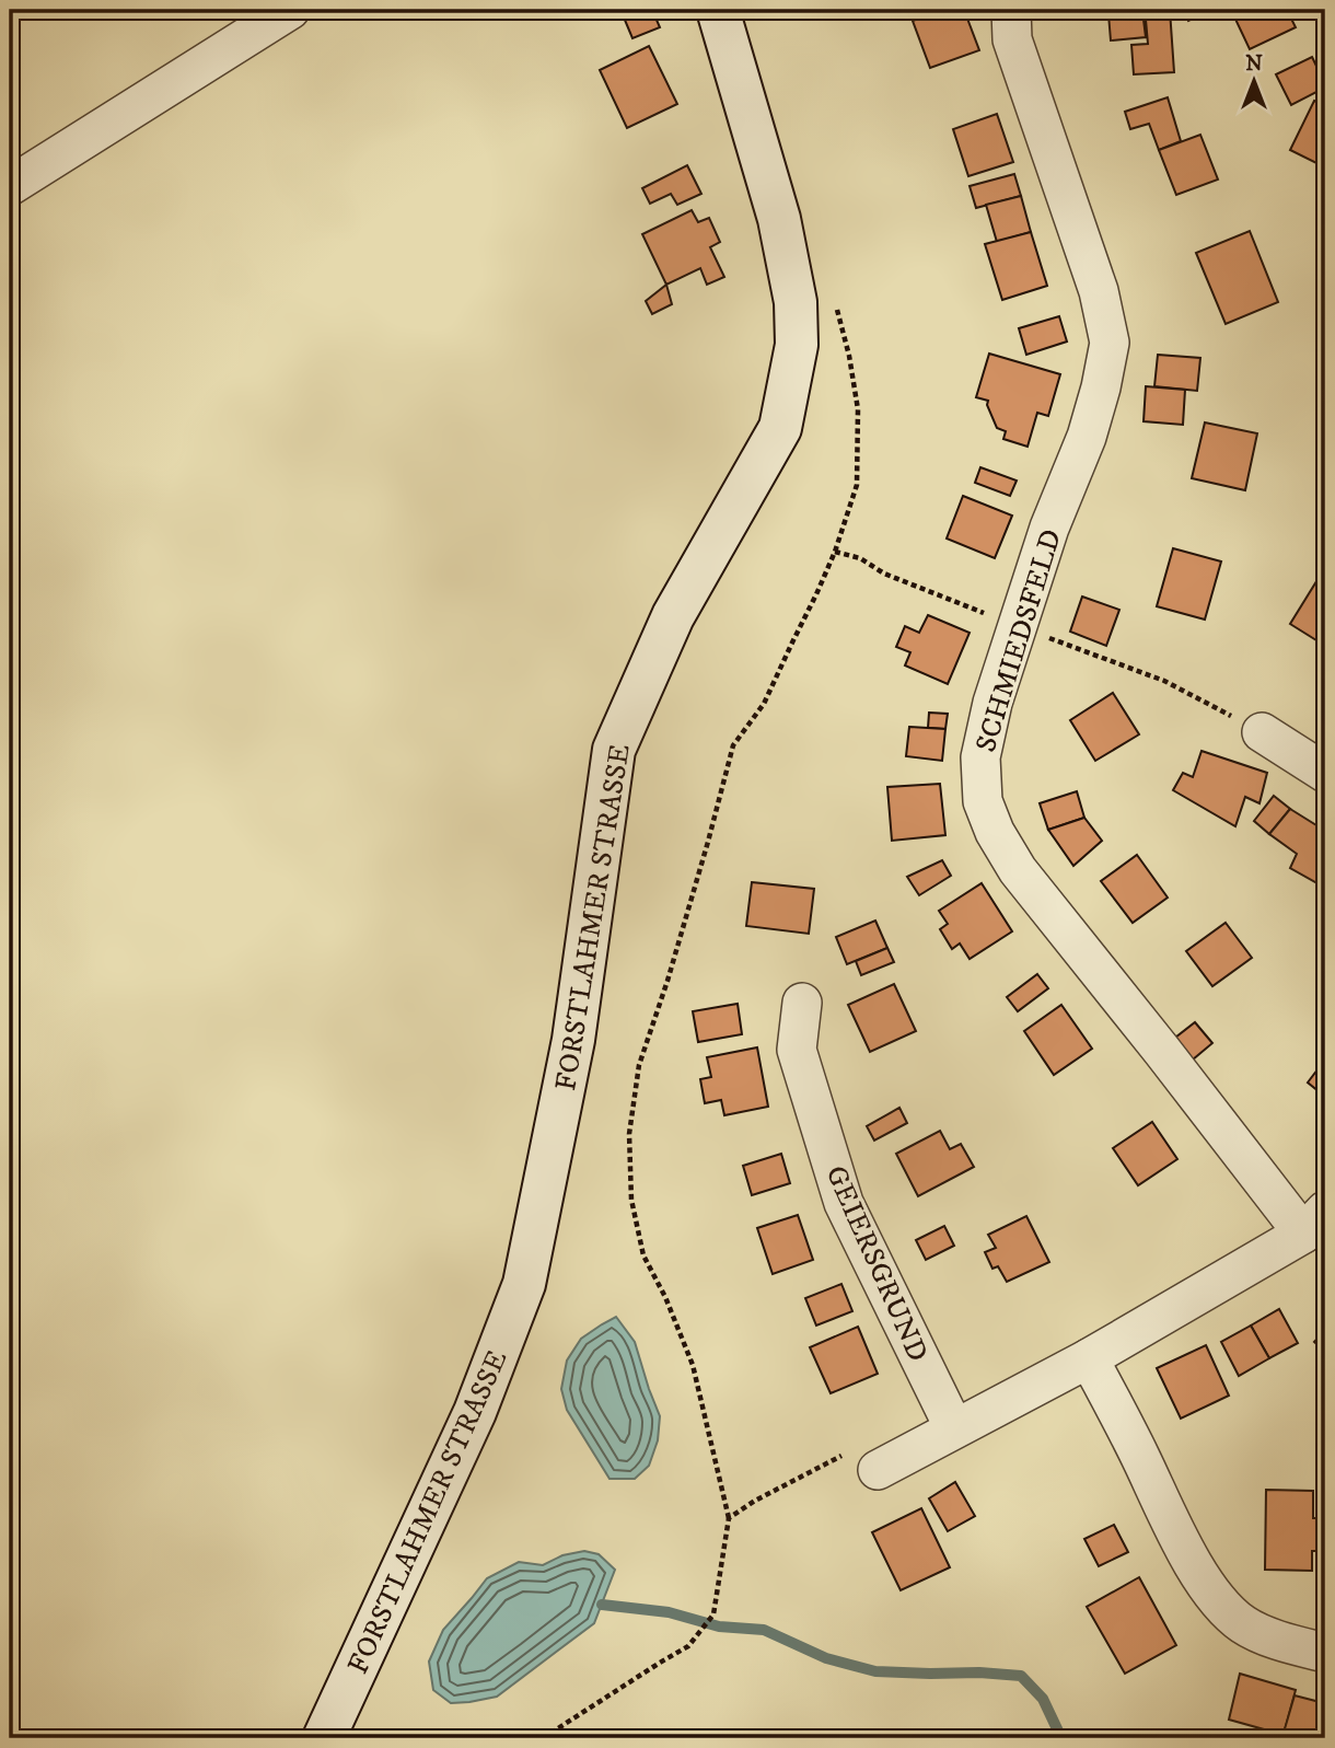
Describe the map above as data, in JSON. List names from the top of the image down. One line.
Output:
{"streets":{"street":["SCHMIEDSFELD","FORSTLAHMER STRASSE","GEIERSGRUND"]},"north":"top"}
